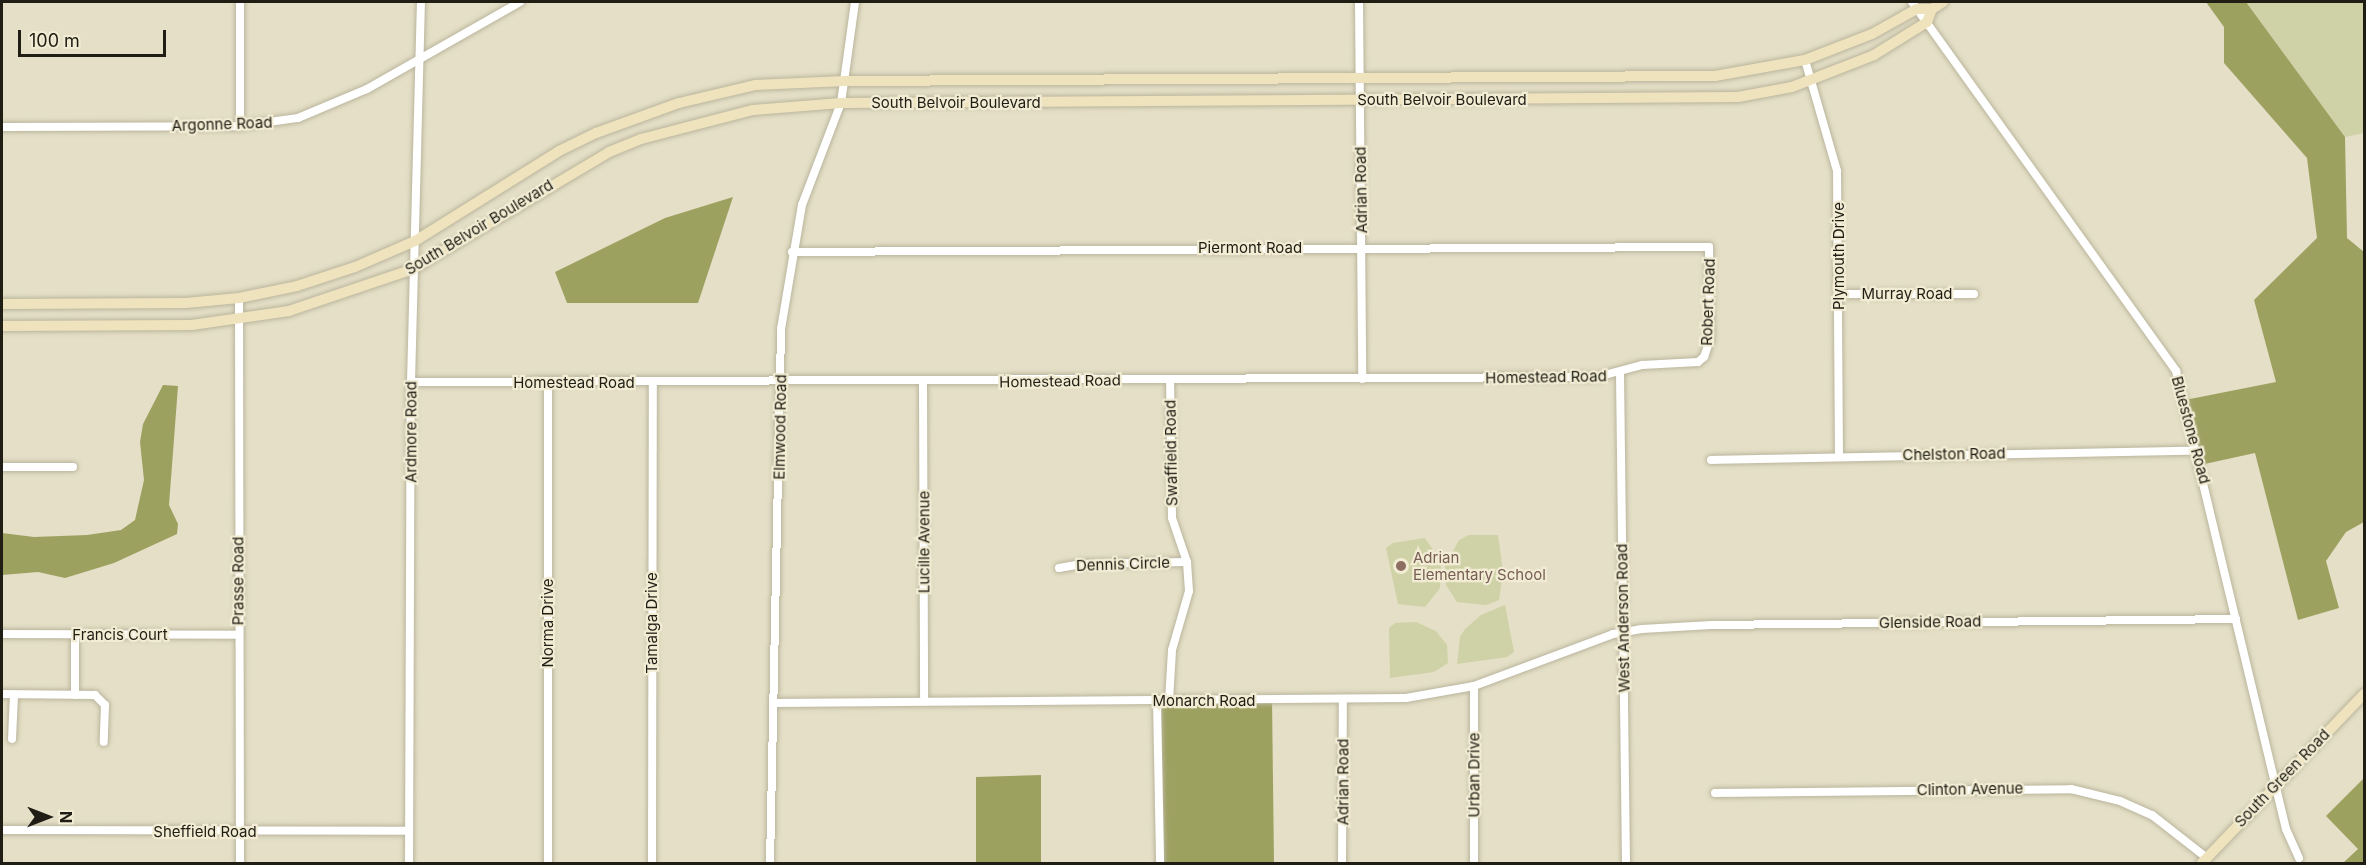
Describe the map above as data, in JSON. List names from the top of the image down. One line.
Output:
{"streets":{"street":["South Belvoir Boulevard","Argonne Road","Adrian Road","Piermont Road","Plymouth Drive","Murray Road","Robert Road","Homestead Road","Elmwood Road","Bluestone Road","Ardmore Road","Swaffield Road","Chelston Road","Lucille Avenue","Dennis Circle","Prasse Road","West Anderson Road","Glenside Road","Norma Drive","Tamalga Drive","Francis Court","Monarch Road","Urban Drive","South Green Road","Clinton Avenue","Sheffield Road"]},"crossings":[["South Belvoir Boulevard","Adrian Road"],["South Belvoir Boulevard","Plymouth Drive"],["South Belvoir Boulevard","Elmwood Road"],["South Belvoir Boulevard","Bluestone Road"],["South Belvoir Boulevard","Ardmore Road"],["South Belvoir Boulevard","Prasse Road"],["Argonne Road","Ardmore Road"],["Adrian Road","Piermont Road"],["Adrian Road","Homestead Road"],["Adrian Road","Monarch Road"],["Piermont Road","Robert Road"],["Piermont Road","Elmwood Road"],["Plymouth Drive","Murray Road"],["Plymouth Drive","Chelston Road"],["Robert Road","Homestead Road"],["Homestead Road","Elmwood Road"],["Homestead Road","Ardmore Road"],["Homestead Road","Swaffield Road"],["Homestead Road","Lucille Avenue"],["Homestead Road","West Anderson Road"],["Homestead Road","Norma Drive"],["Homestead Road","Tamalga Drive"],["Elmwood Road","Monarch Road"],["Bluestone Road","Chelston Road"],["Bluestone Road","Glenside Road"],["Bluestone Road","South Green Road"],["Ardmore Road","Sheffield Road"],["Swaffield Road","Dennis Circle"],["Swaffield Road","Monarch Road"],["Lucille Avenue","Monarch Road"],["Prasse Road","Francis Court"],["Prasse Road","Sheffield Road"],["West Anderson Road","Glenside Road"],["West Anderson Road","Monarch Road"],["Glenside Road","Monarch Road"],["Monarch Road","Urban Drive"],["South Green Road","Clinton Avenue"]],"places":["Adrian Elementary School"],"scale_bar":"100 m","north":"right"}
